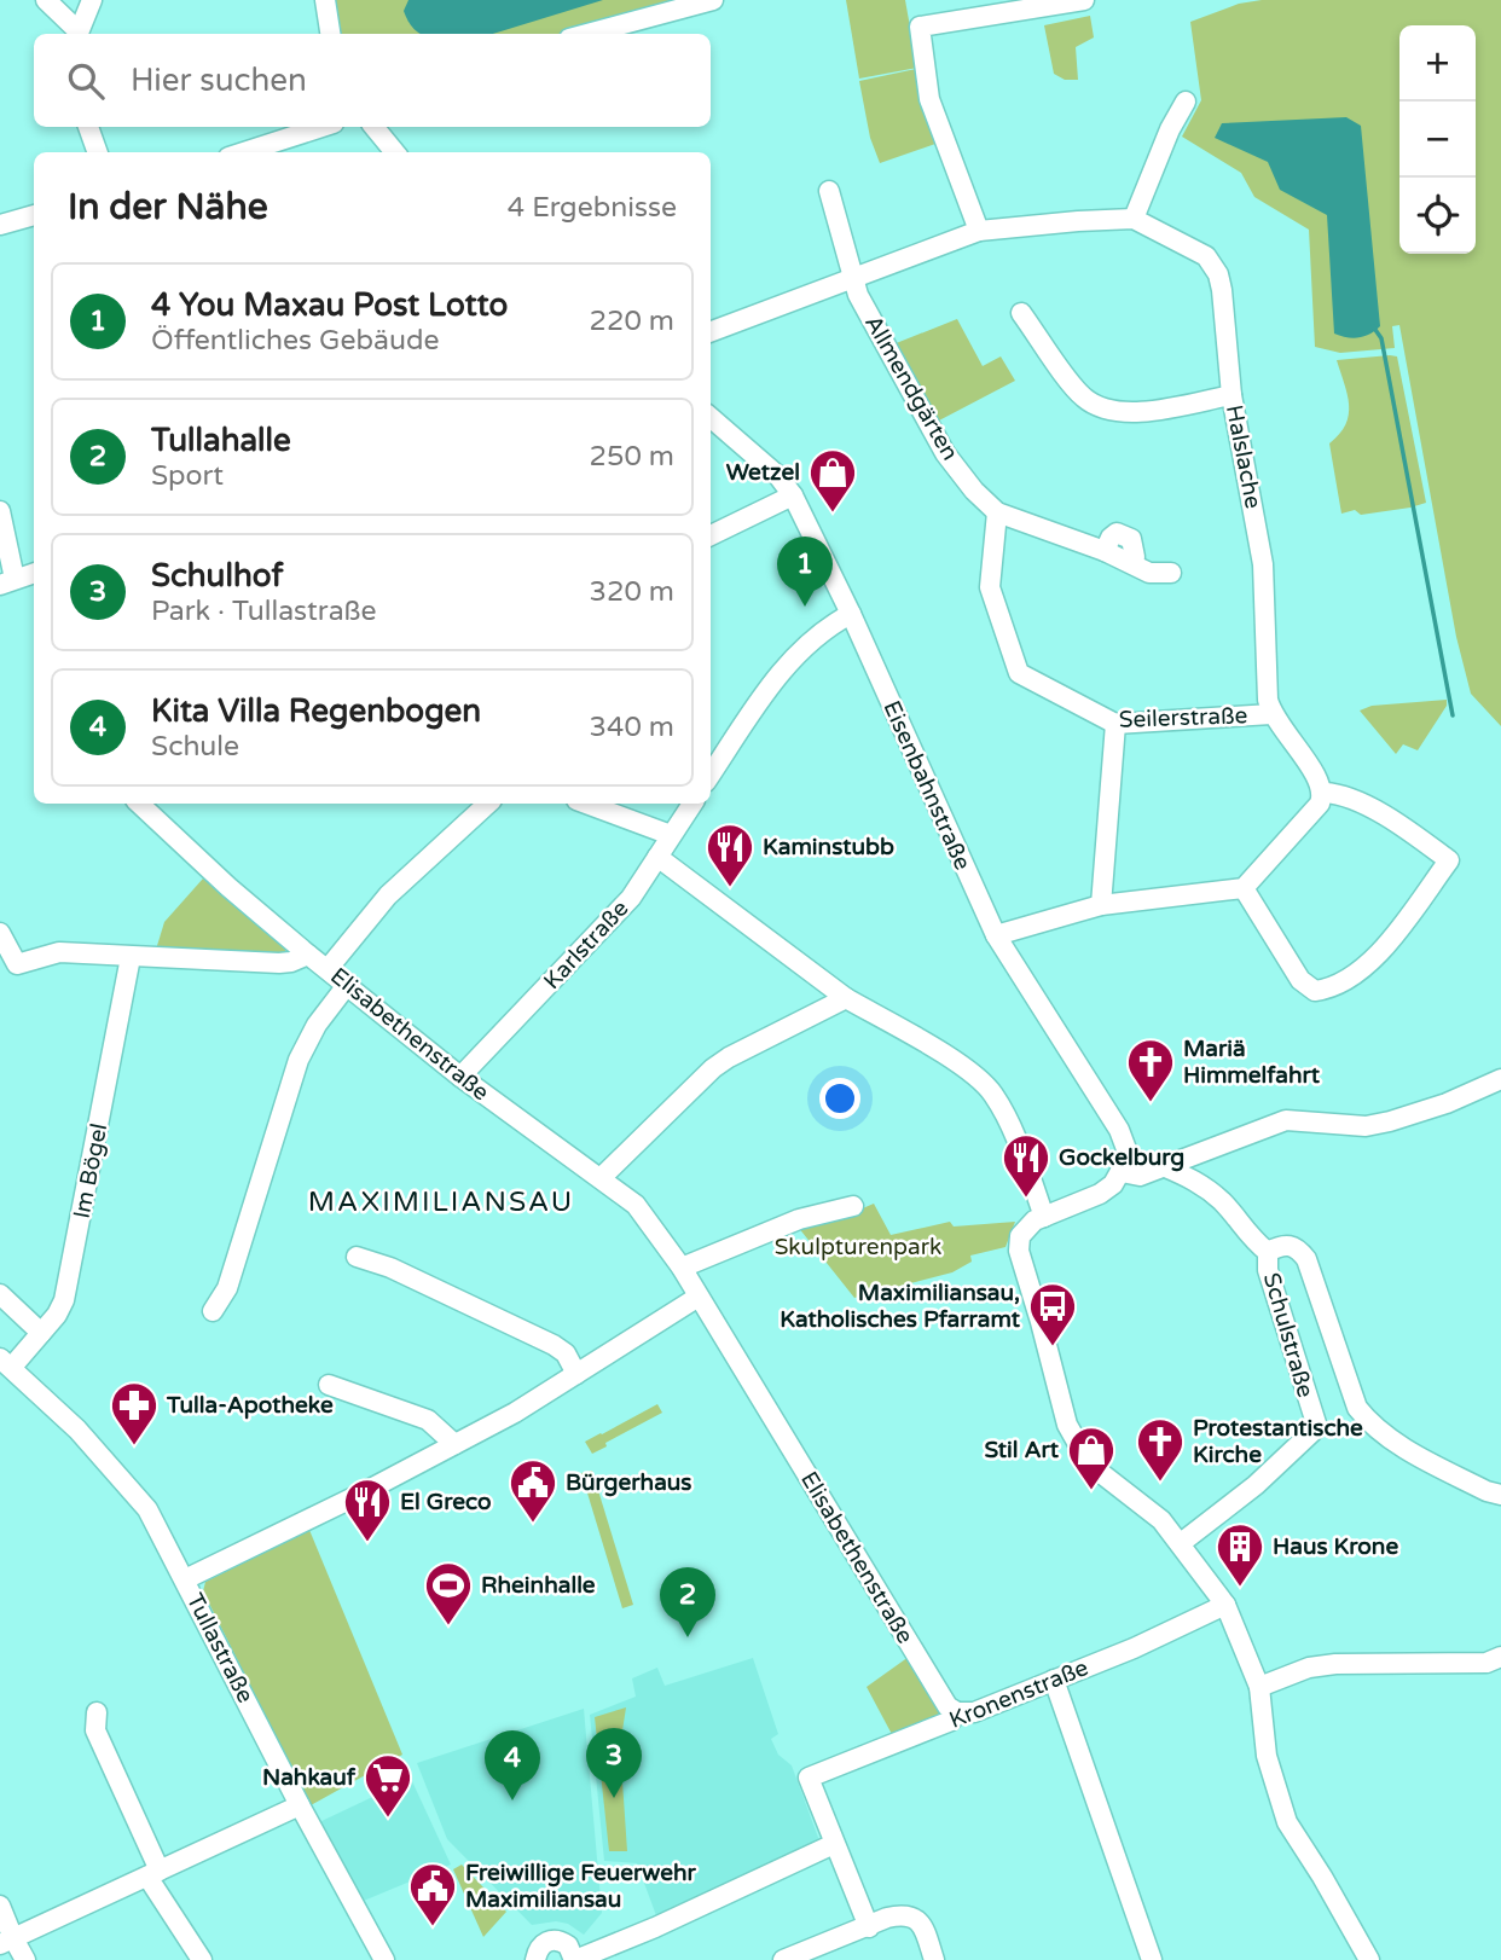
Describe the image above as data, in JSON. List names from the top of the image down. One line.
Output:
{"streets":{"street":["Allmendgärten","Halslache","Seilerstraße","Eisenbahnstraße","Karlstraße","Elisabethenstraße","Im Bögel","Schulstraße","Tullastraße","Kronenstraße"]},"crossings":[["Allmendgärten","Halslache"],["Allmendgärten","Seilerstraße"],["Halslache","Seilerstraße"],["Karlstraße","Elisabethenstraße"],["Elisabethenstraße","Kronenstraße"],["Im Bögel","Tullastraße"]],"districts":["MAXIMILIANSAU"],"parks":["Skulpturenpark"],"places":{"shop":["Wetzel","Stil Art"],"restaurant":["Kaminstubb","Gockelburg","El Greco"],"church":["Mariä Himmelfahrt","Protestantische Kirche"],"bus stop":["Maximiliansau, Katholisches Pfarramt"],"pharmacy":["Tulla-Apotheke"],"public building":["Bürgerhaus","Freiwillige Feuerwehr Maximiliansau"],"building":["Haus Krone"],"sports":["Rheinhalle"],"supermarket":["Nahkauf"]},"page":{"map_buttons":["+","−"],"search":"Hier suchen","heading":["In der Nähe","4 Ergebnisse"],"list":[{"mark":"1","name":"4 You Maxau Post Lotto","note":"Öffentliches Gebäude","value":"220 m"},{"mark":"2","name":"Tullahalle","note":"Sport","value":"250 m"},{"mark":"3","name":"Schulhof","note":"Park · Tullastraße","value":"320 m"},{"mark":"4","name":"Kita Villa Regenbogen","note":"Schule","value":"340 m"}],"pins":["1","2","3","4"]}}
